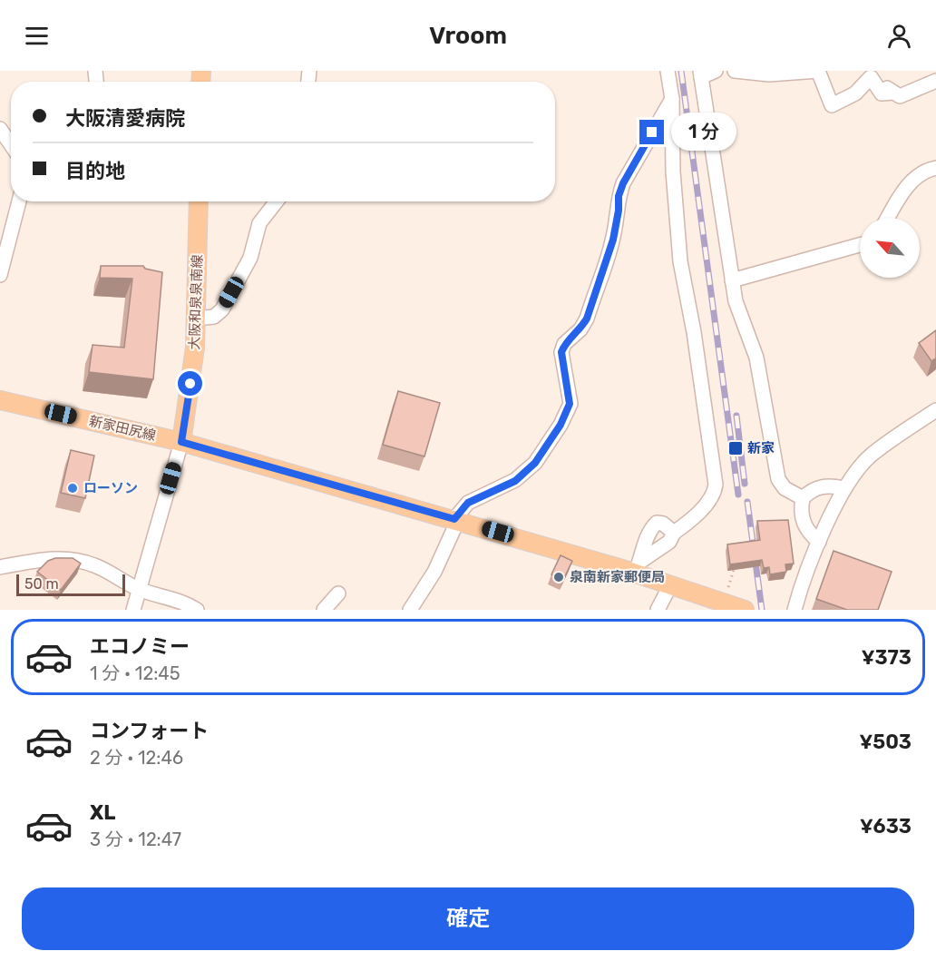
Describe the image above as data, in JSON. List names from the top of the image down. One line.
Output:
{"streets":{"main road":["大阪和泉泉南線","新家田尻線"]},"crossings":[["大阪和泉泉南線","新家田尻線"]],"places":{"transit":["新家"],"other":["ローソン","泉南新家郵便局"]},"scale_bar":"50 m","north":"top left","page":{"header":"Vroom","banner":["大阪清愛病院","目的地"],"bubble":"1 分","scale":"50 m","list":[{"name":"エコノミー","note":"1 分 · 12:45","value":"¥373"},{"name":"コンフォート","note":"2 分 · 12:46","value":"¥503"},{"name":"XL","note":"3 分 · 12:47","value":"¥633"}],"buttons":"確定"}}
